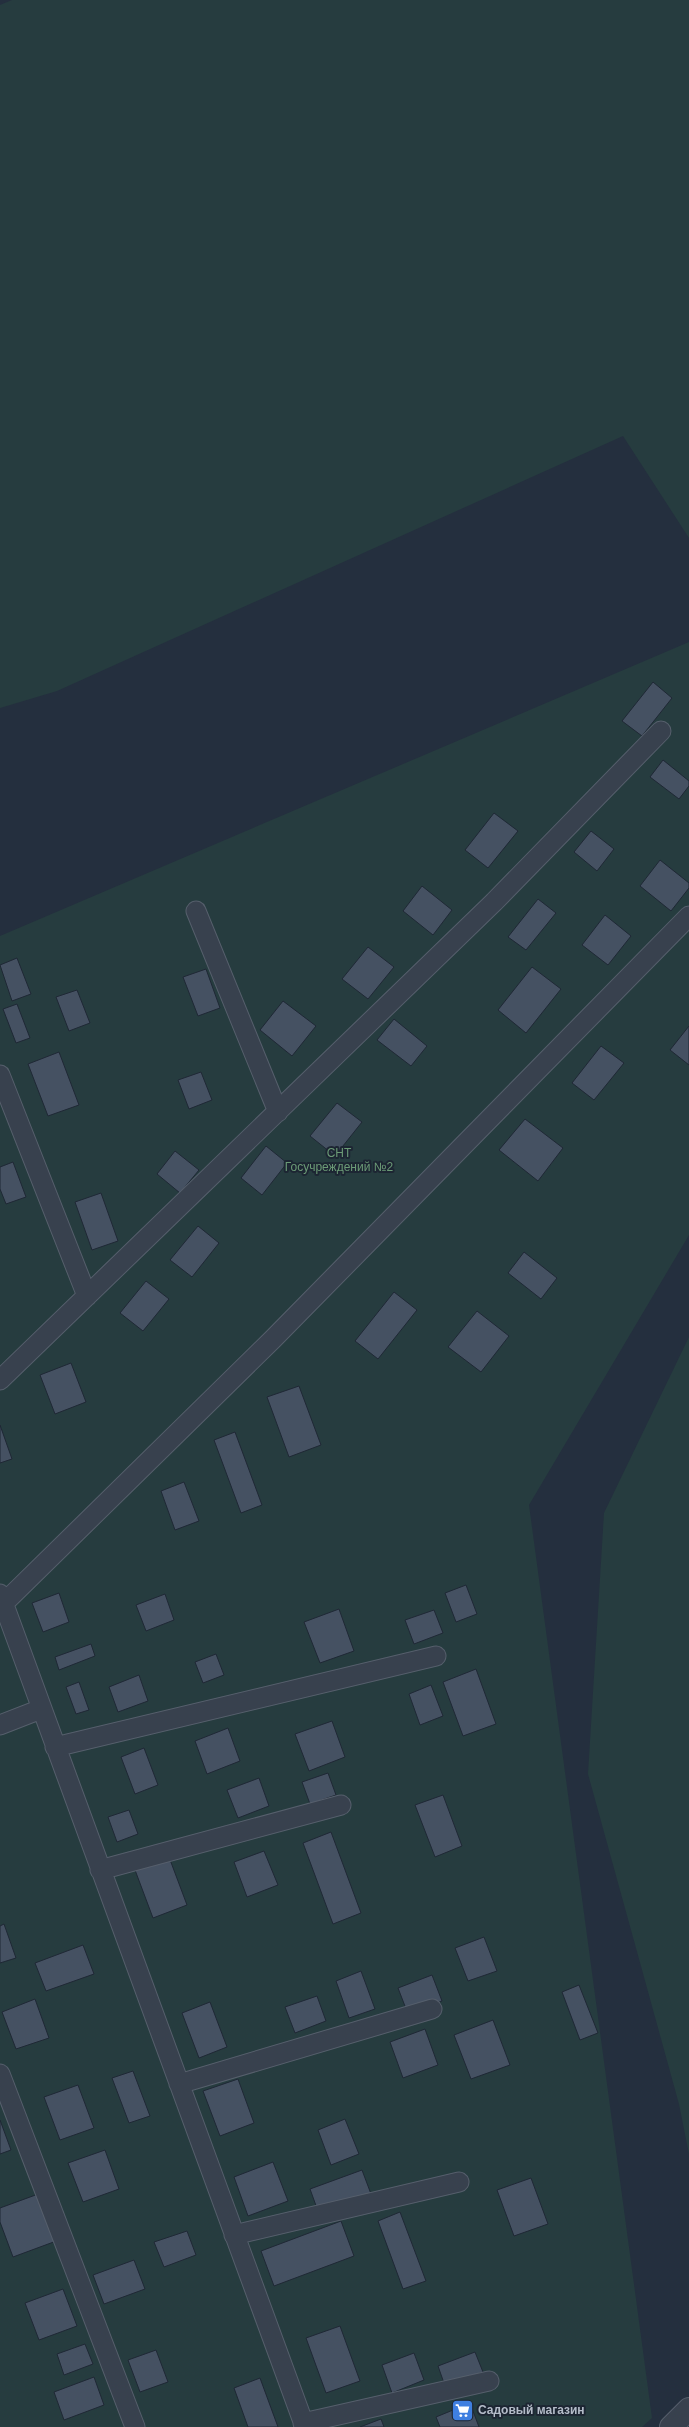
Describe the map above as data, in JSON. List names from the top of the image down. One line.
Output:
{"parks":["СНТ Госучреждений №2"],"places":{"supermarket":["Садовый магазин"]}}
